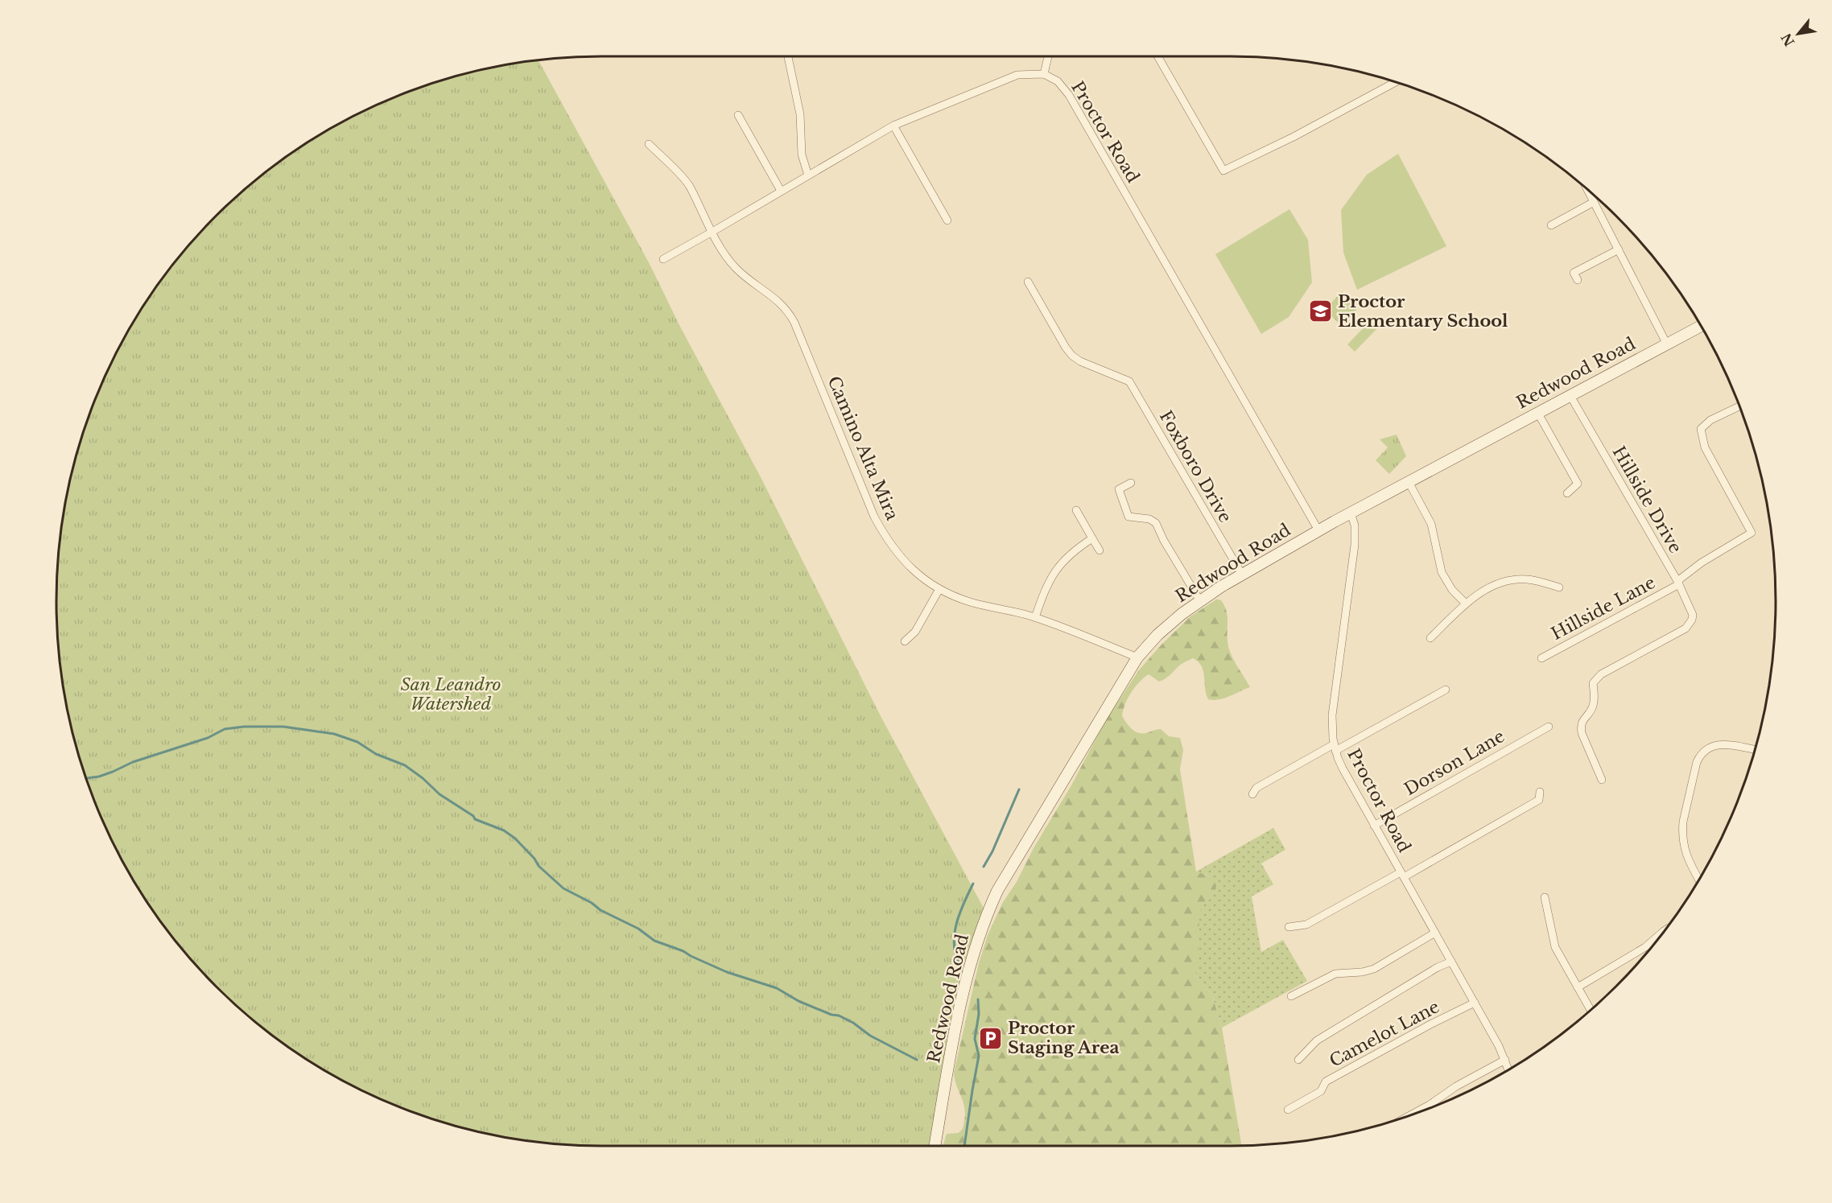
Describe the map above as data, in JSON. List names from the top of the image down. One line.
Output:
{"streets":{"main road":["Redwood Road"],"street":["Proctor Road","Camino Alta Mira","Foxboro Drive","Hillside Drive","Hillside Lane","Dorson Lane","Camelot Lane"]},"crossings":[["Proctor Road","Redwood Road"],["Proctor Road","Dorson Lane"],["Proctor Road","Camelot Lane"],["Redwood Road","Camino Alta Mira"],["Redwood Road","Foxboro Drive"],["Redwood Road","Hillside Drive"],["Hillside Drive","Hillside Lane"]],"parks":["San Leandro Watershed"],"places":{"school or university":["Proctor Elementary School"],"parking":["Proctor Staging Area"]},"north":"bottom left"}
